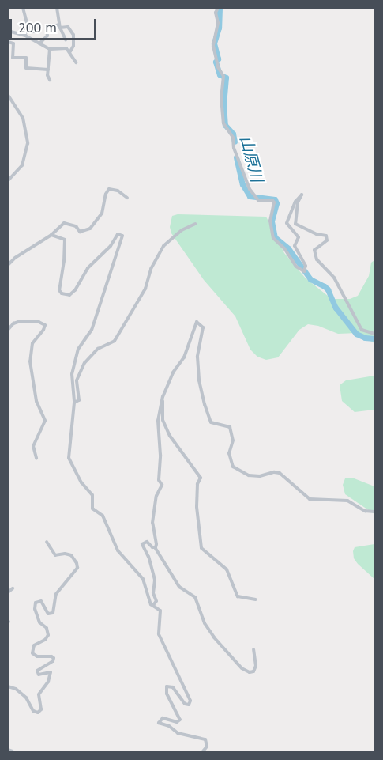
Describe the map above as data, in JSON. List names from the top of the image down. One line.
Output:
{"water":["山原川"],"scale_bar":"200 m"}
